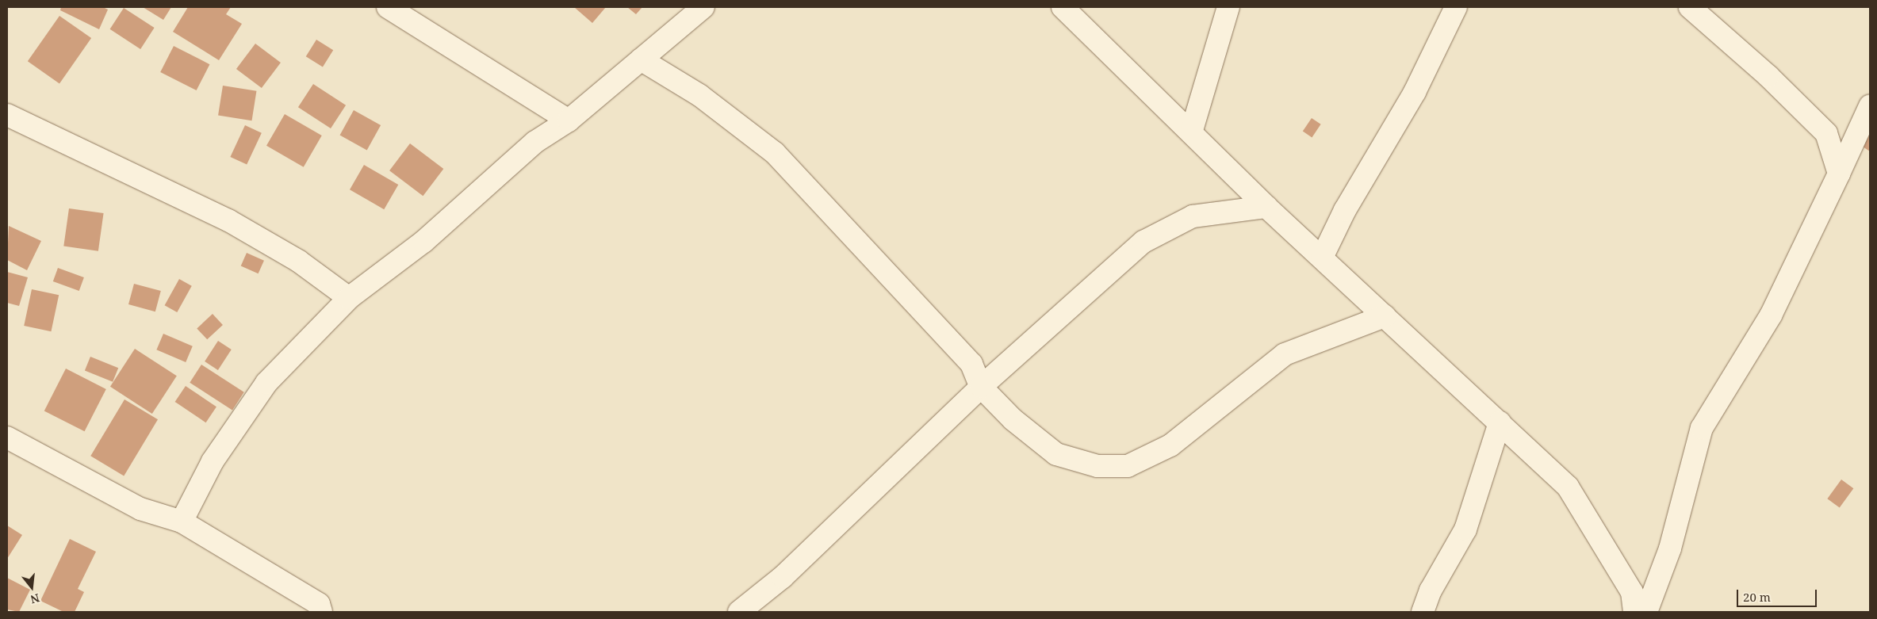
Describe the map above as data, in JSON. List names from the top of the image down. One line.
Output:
{"scale_bar":"20 m","north":"bottom"}
